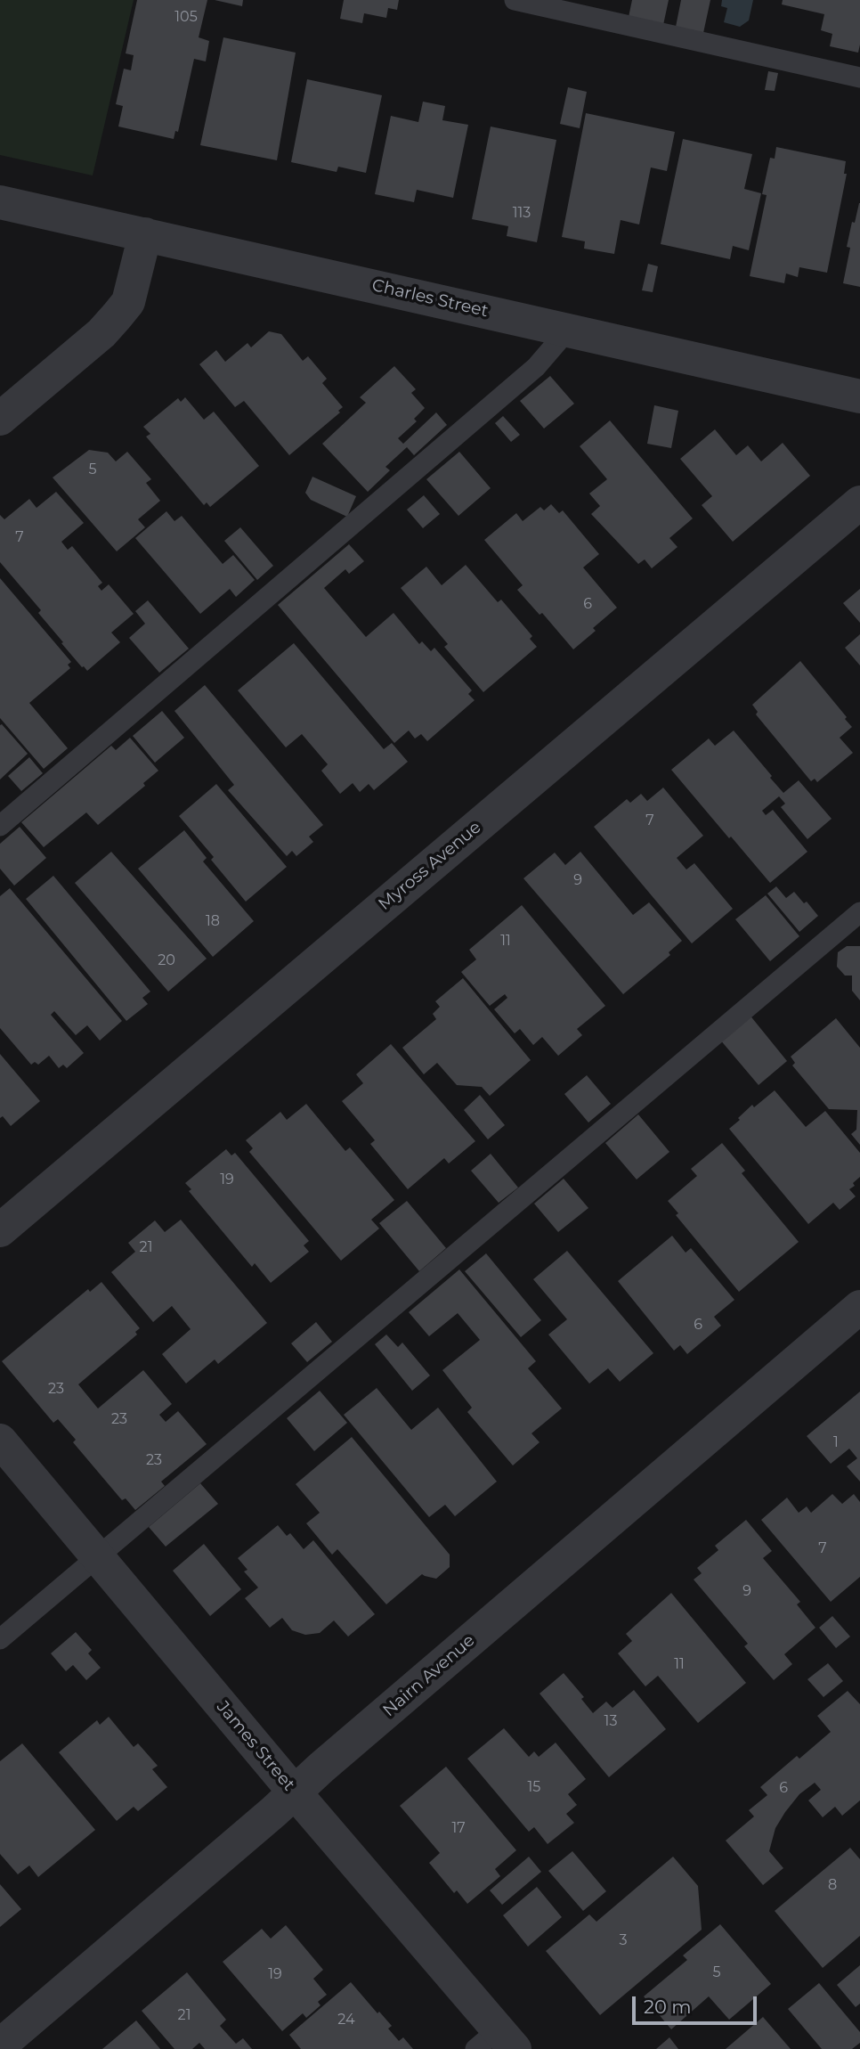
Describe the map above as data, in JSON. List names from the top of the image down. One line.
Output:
{"streets":{"street":["Charles Street","Myross Avenue","Nairn Avenue","James Street"]},"crossings":[["Nairn Avenue","James Street"]],"house_numbers":["105","113","5","7","6","7","9","18","11","20","19","21","6","23","23","1","23","7","9","11","13","15","6","17","8","3","5","19","21","24"],"scale_bar":"20 m"}
